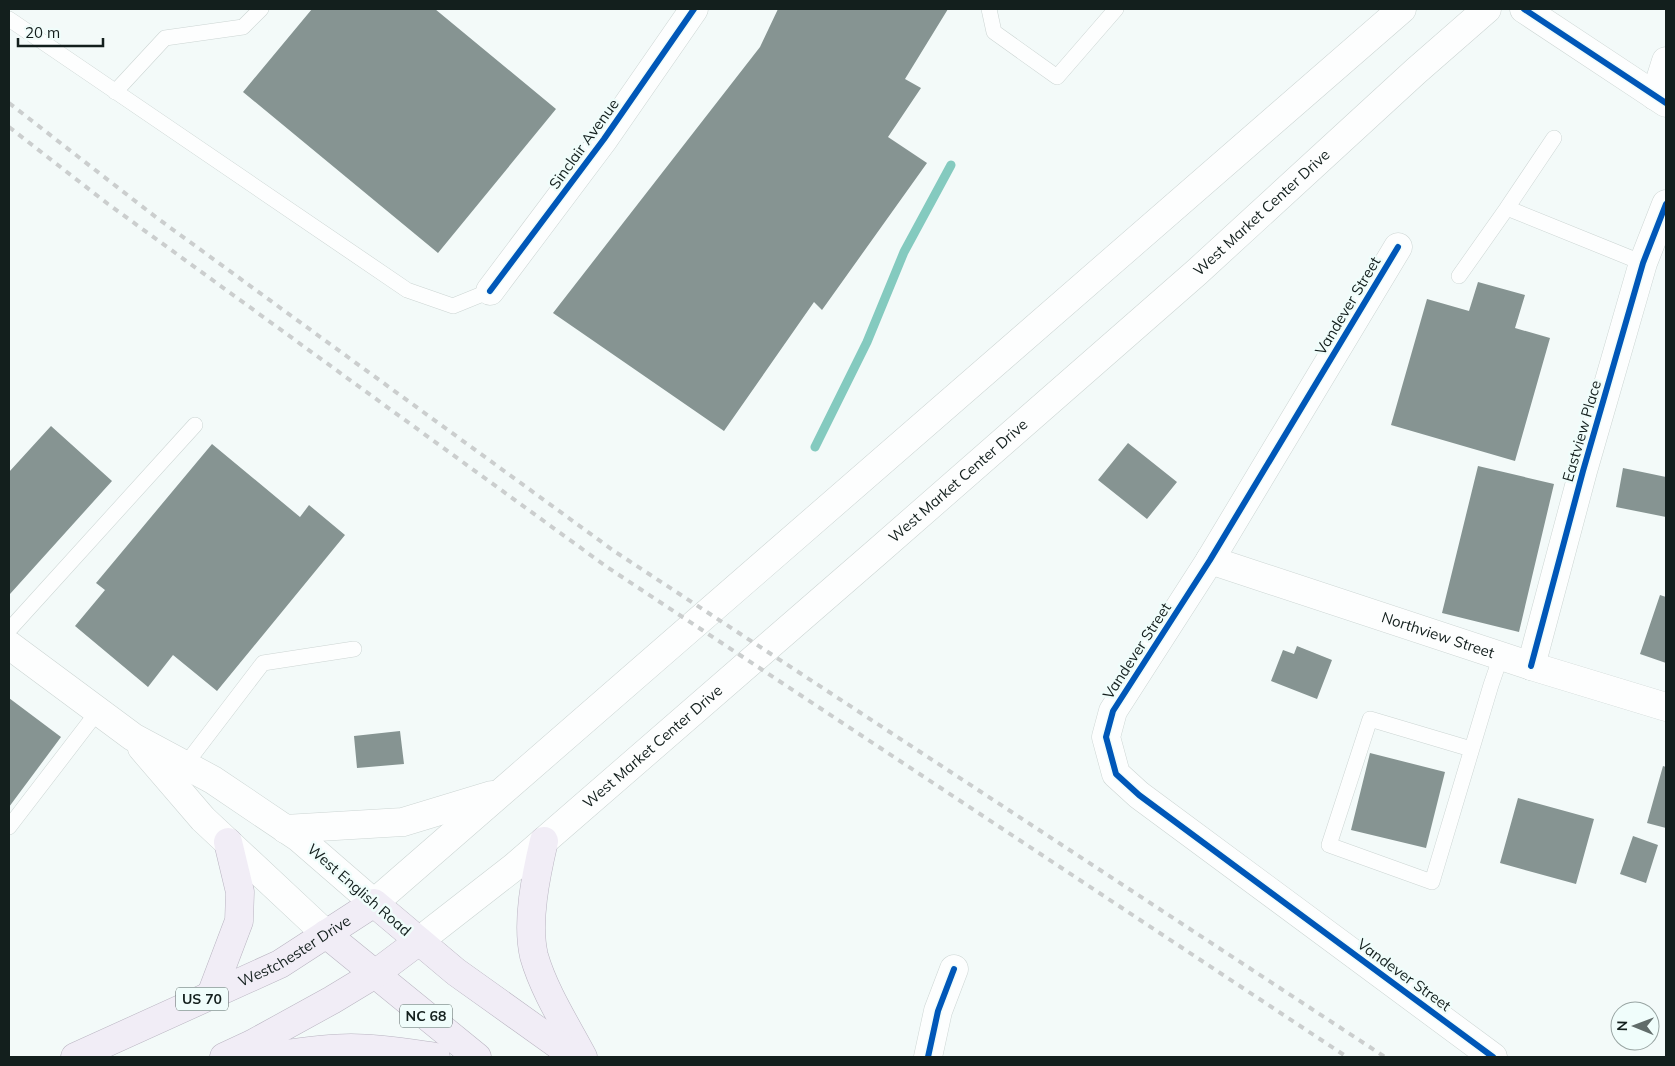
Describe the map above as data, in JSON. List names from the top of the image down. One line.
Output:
{"streets":{"main road":["Sinclair Avenue","West Market Center Drive","Vandever Street","Eastview Place","Northview Street","West English Road","Westchester Drive","US 70","NC 68"]},"crossings":[["West Market Center Drive","West English Road"],["Vandever Street","Northview Street"],["Eastview Place","Northview Street"],["West English Road","Westchester Drive"]],"scale_bar":"20 m","north":"left"}
